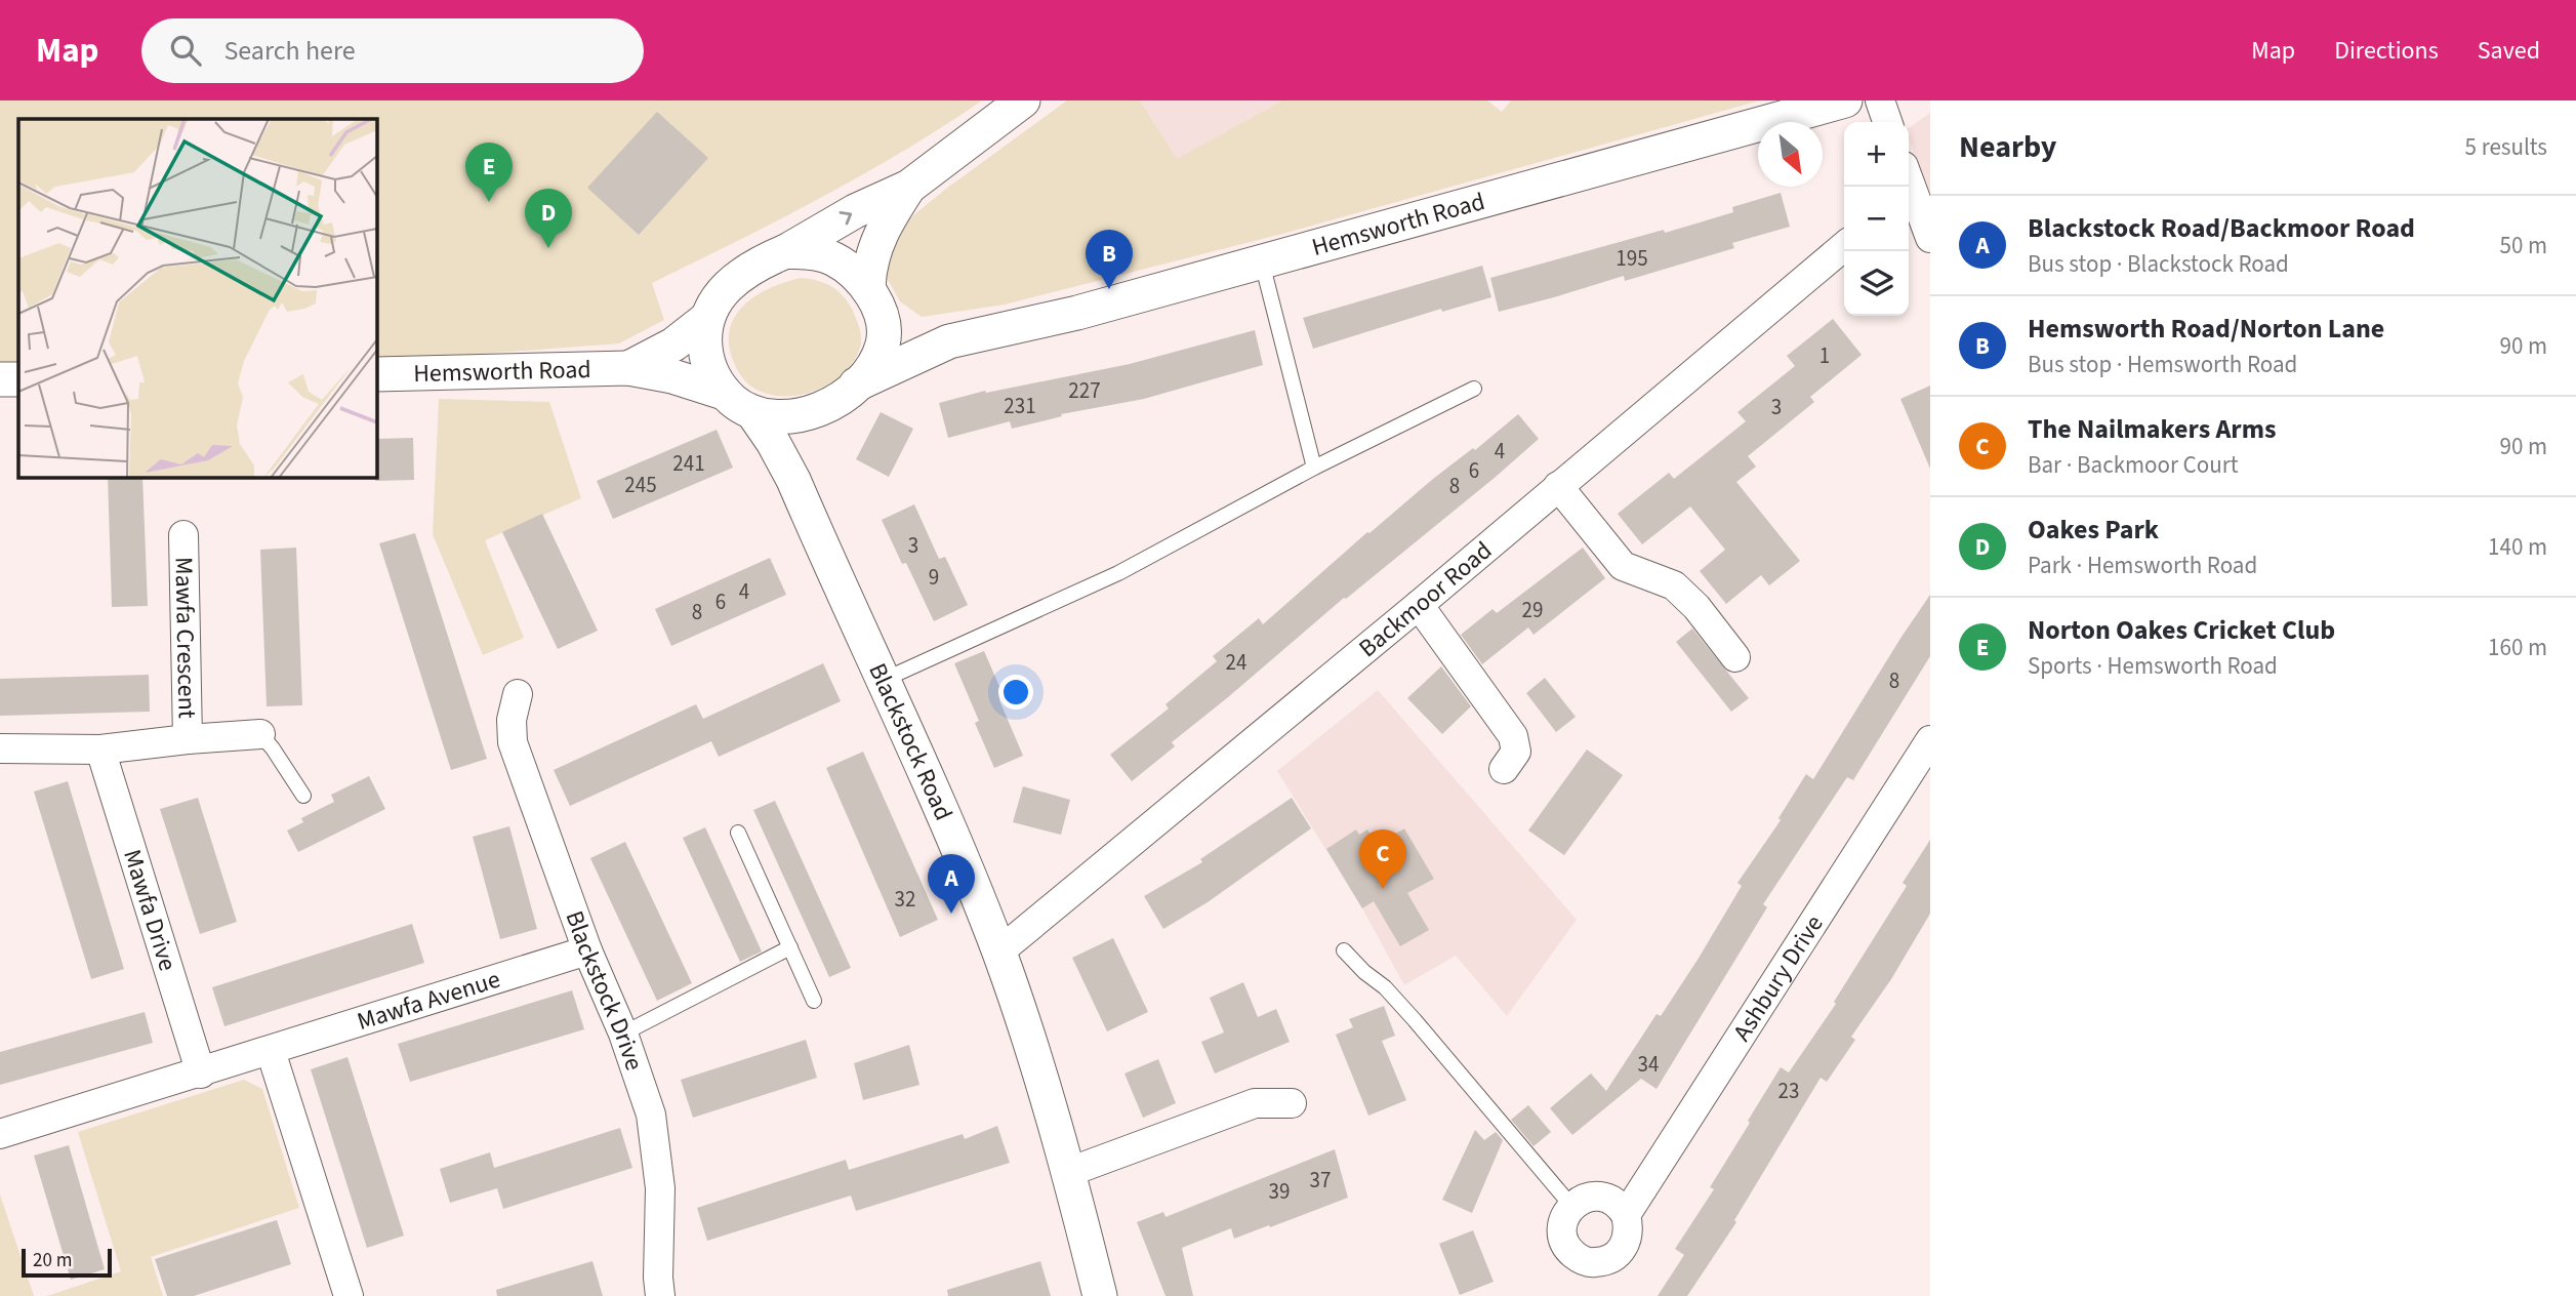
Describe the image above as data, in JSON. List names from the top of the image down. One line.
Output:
{"streets":{"street":["Hemsworth Road","Backmoor Road","Mawfa Crescent","Blackstock Road","Mawfa Drive","Ashbury Drive","Blackstock Drive","Mawfa Avenue"]},"crossings":[["Hemsworth Road","Blackstock Road"],["Backmoor Road","Blackstock Road"],["Mawfa Crescent","Mawfa Drive"],["Mawfa Drive","Mawfa Avenue"],["Blackstock Drive","Mawfa Avenue"]],"house_numbers":["195","1","227","231","3","4","241","6","245","8","3","9","4","6","29","8","24","8","32","34","23","37","39"],"scale_bar":"20 m","north":"bottom right","page":{"header":"Map","search":"Search here","nav":["Map","Directions","Saved"],"heading":["Nearby","5 results"],"map_buttons":["+","−"],"pins":["E","D","B","C","A"],"list":[{"mark":"A","name":"Blackstock Road/Backmoor Road","note":"Bus stop · Blackstock Road","value":"50 m"},{"mark":"B","name":"Hemsworth Road/Norton Lane","note":"Bus stop · Hemsworth Road","value":"90 m"},{"mark":"C","name":"The Nailmakers Arms","note":"Bar · Backmoor Court","value":"90 m"},{"mark":"D","name":"Oakes Park","note":"Park · Hemsworth Road","value":"140 m"},{"mark":"E","name":"Norton Oakes Cricket Club","note":"Sports · Hemsworth Road","value":"160 m"}],"scale":"20 m"}}
